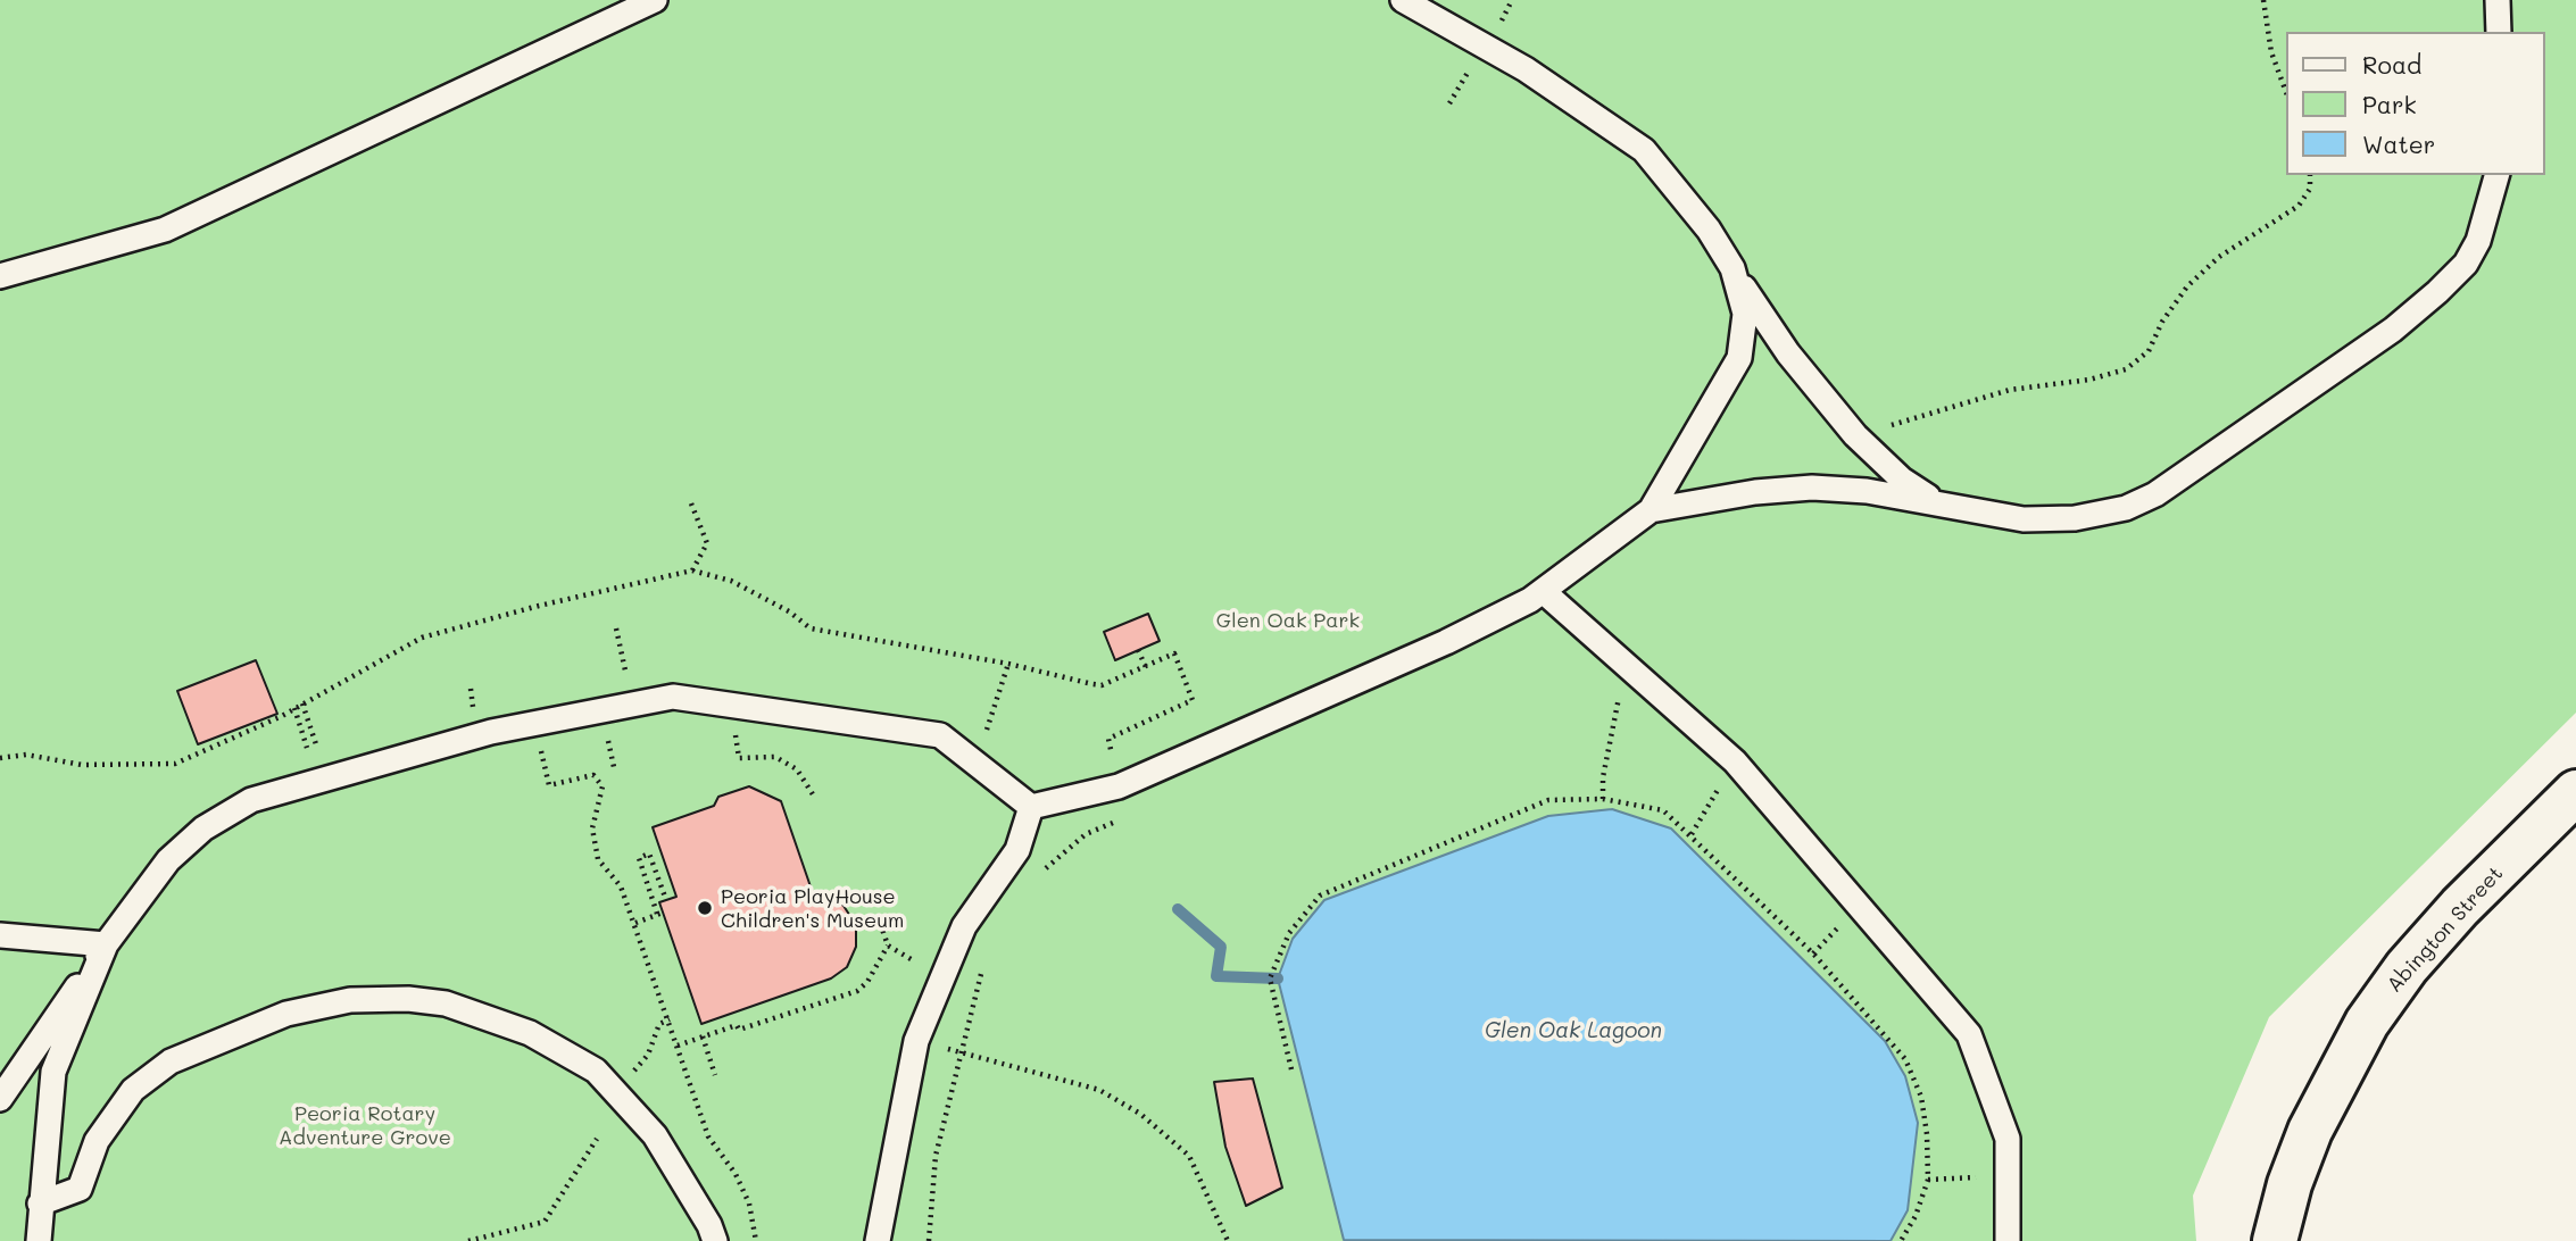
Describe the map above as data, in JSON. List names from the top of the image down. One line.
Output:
{"streets":{"street":["Abington Street"]},"water":["Glen Oak Lagoon"],"parks":["Glen Oak Park","Peoria Rotary Adventure Grove"],"places":["Peoria PlayHouse Children's Museum"],"legend":["Road","Park","Water"]}
